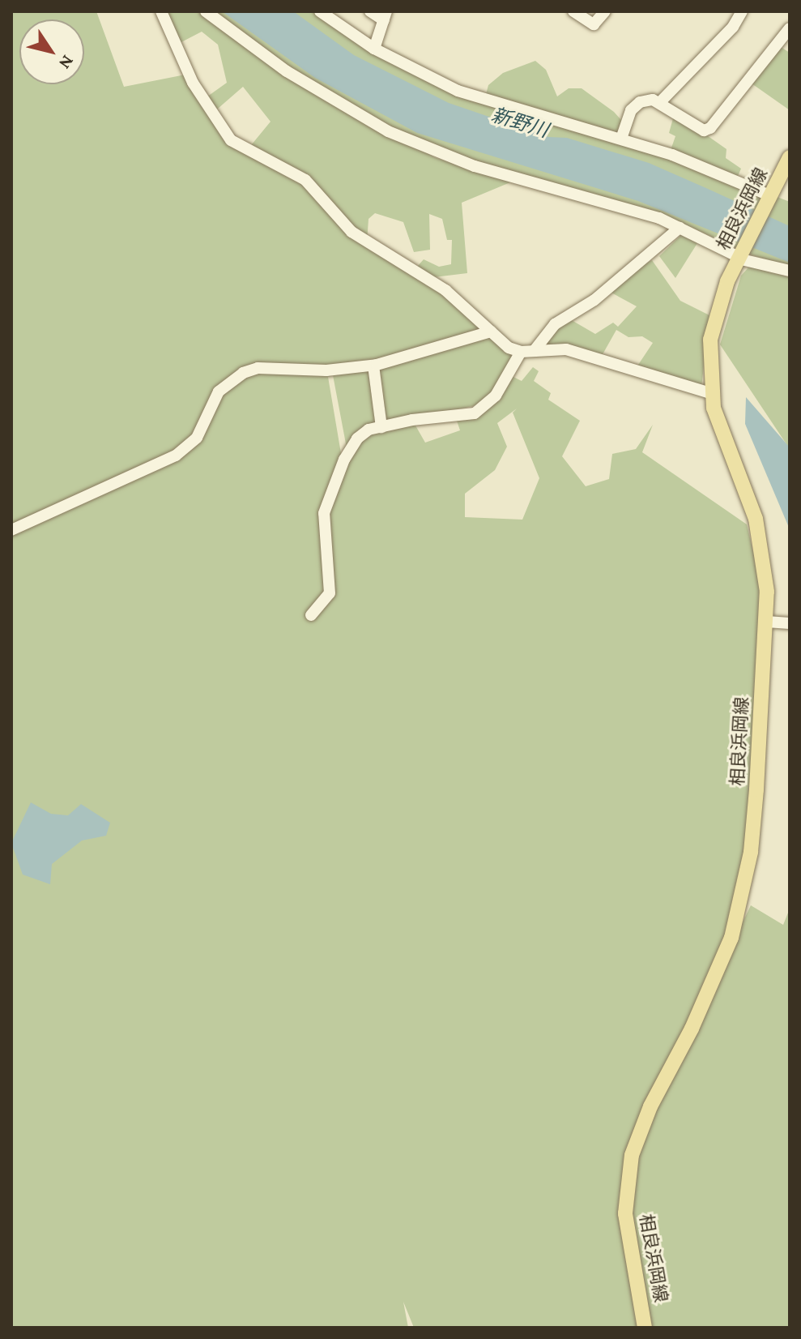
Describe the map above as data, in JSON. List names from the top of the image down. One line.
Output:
{"streets":{"main road":["相良浜岡線"]},"water":["新野川"],"north":"bottom right"}
